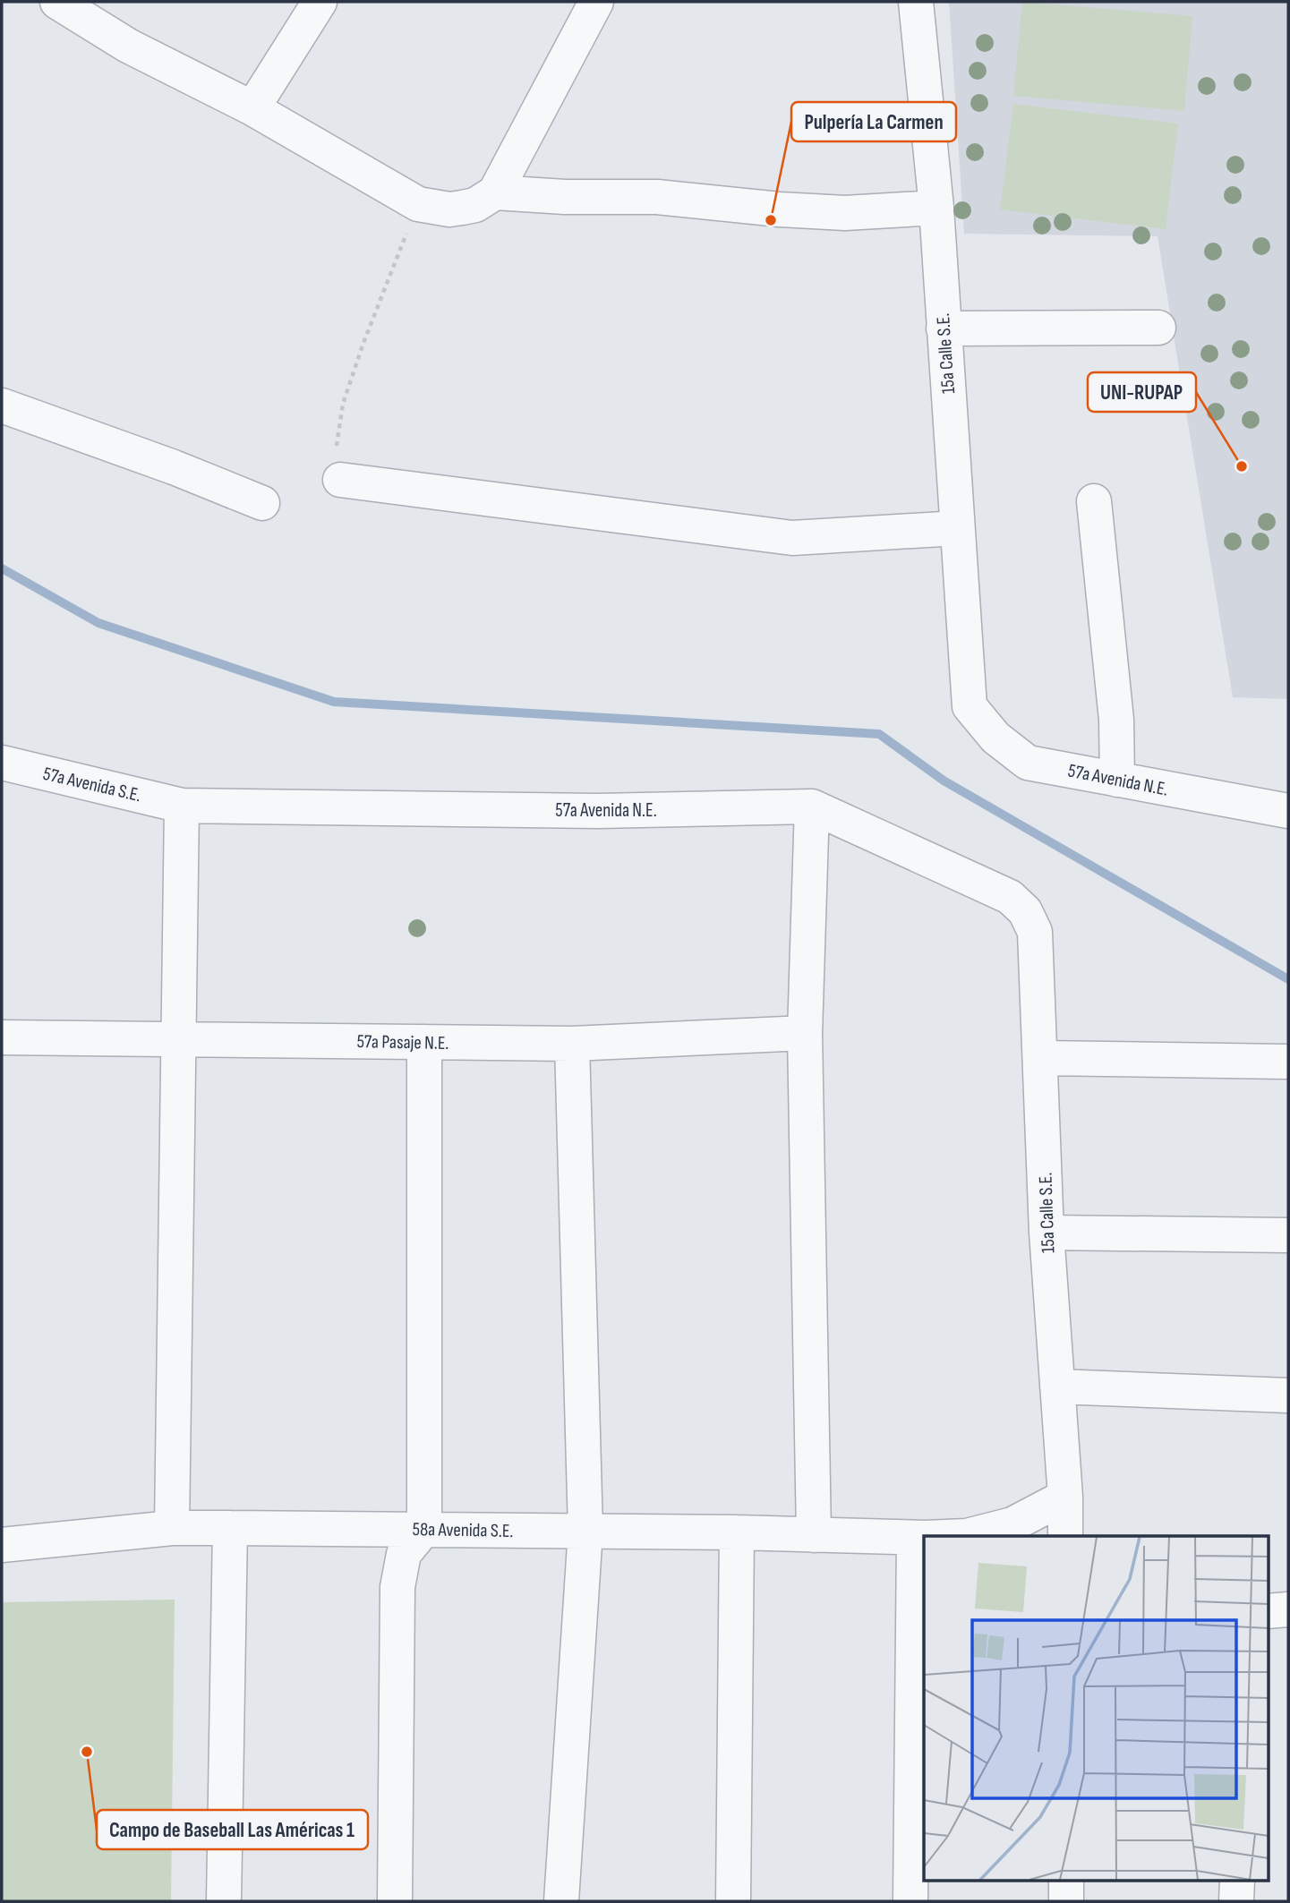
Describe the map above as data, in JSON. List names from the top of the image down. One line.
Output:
{"streets":{"street":["15a Calle S.E.","57a Avenida N.E.","57a Avenida S.E.","57a Pasaje N.E.","58a Avenida S.E."]},"crossings":[["15a Calle S.E.","57a Avenida N.E."],["15a Calle S.E.","58a Avenida S.E."],["57a Avenida N.E.","57a Avenida S.E."]],"places":["Pulpería La Carmen","UNI-RUPAP","Campo de Baseball Las Américas 1"]}
